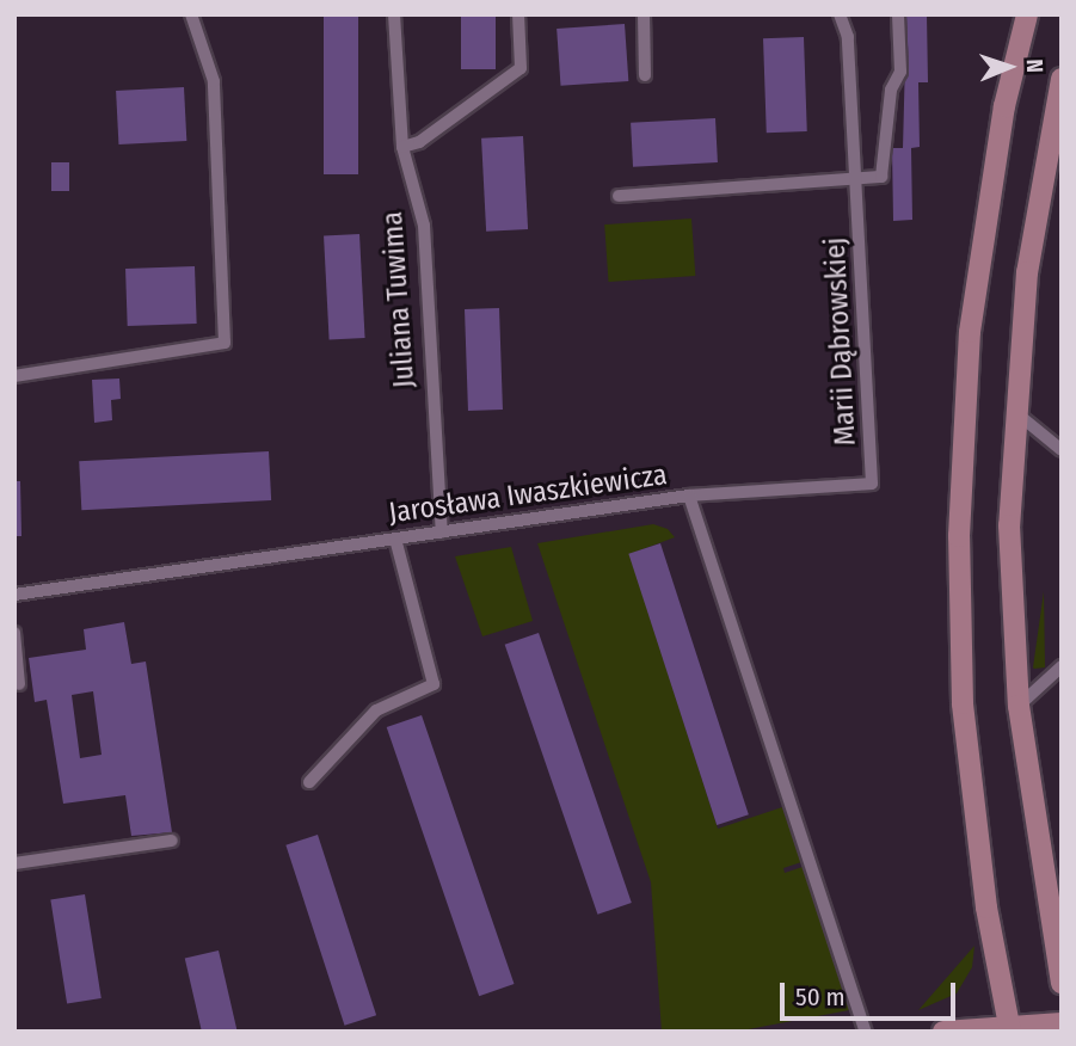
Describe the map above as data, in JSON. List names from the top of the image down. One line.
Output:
{"streets":{"lane":["Juliana Tuwima","Marii Dąbrowskiej","Jarosława Iwaszkiewicza"]},"crossings":[["Juliana Tuwima","Jarosława Iwaszkiewicza"],["Marii Dąbrowskiej","Jarosława Iwaszkiewicza"]],"scale_bar":"50 m","north":"right"}
